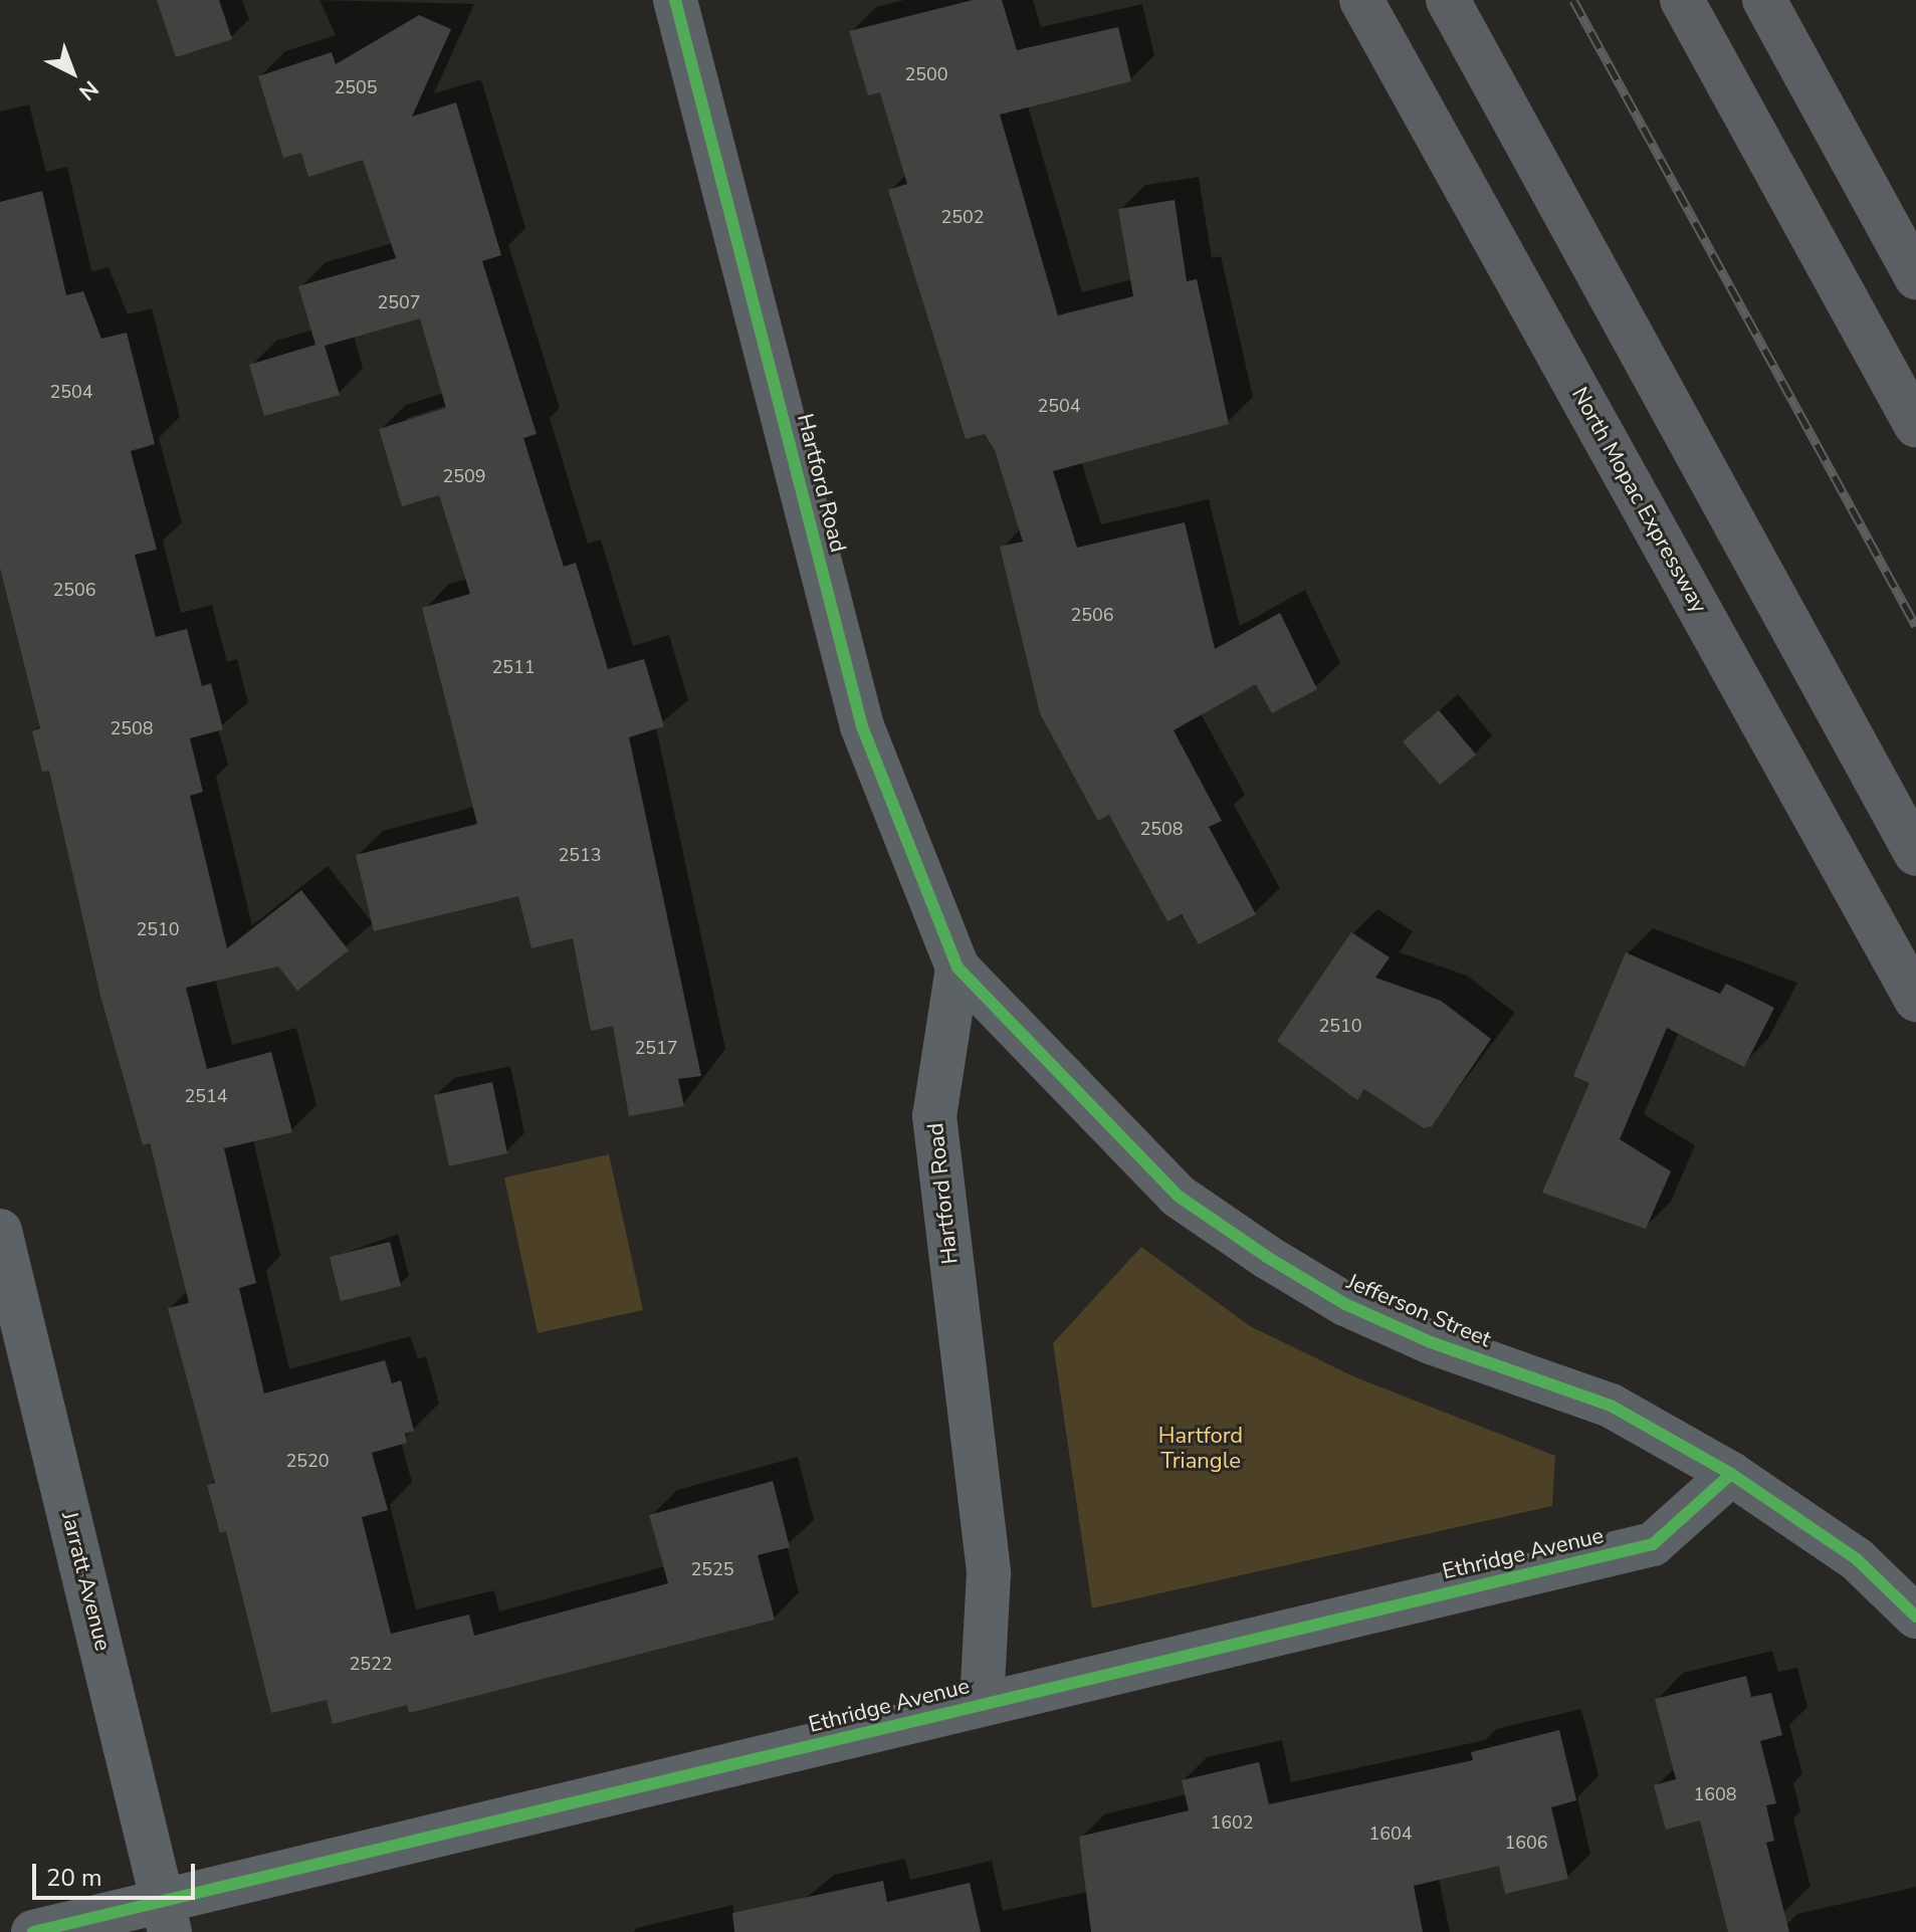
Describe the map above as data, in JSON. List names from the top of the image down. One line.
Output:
{"streets":{"highway":["North Mopac Expressway"],"street":["Hartford Road","Jefferson Street","Ethridge Avenue","Jarratt Avenue"]},"crossings":[["Hartford Road","Jefferson Street"],["Hartford Road","Ethridge Avenue"],["Jefferson Street","Ethridge Avenue"],["Ethridge Avenue","Jarratt Avenue"]],"parks":["Hartford Triangle"],"house_numbers":["2500","2505","2502","2507","2504","2504","2509","2506","2506","2511","2508","2508","2513","2510","2510","2517","2514","2520","2525","2522","1608","1602","1604","1606"],"scale_bar":"20 m","north":"bottom right"}
